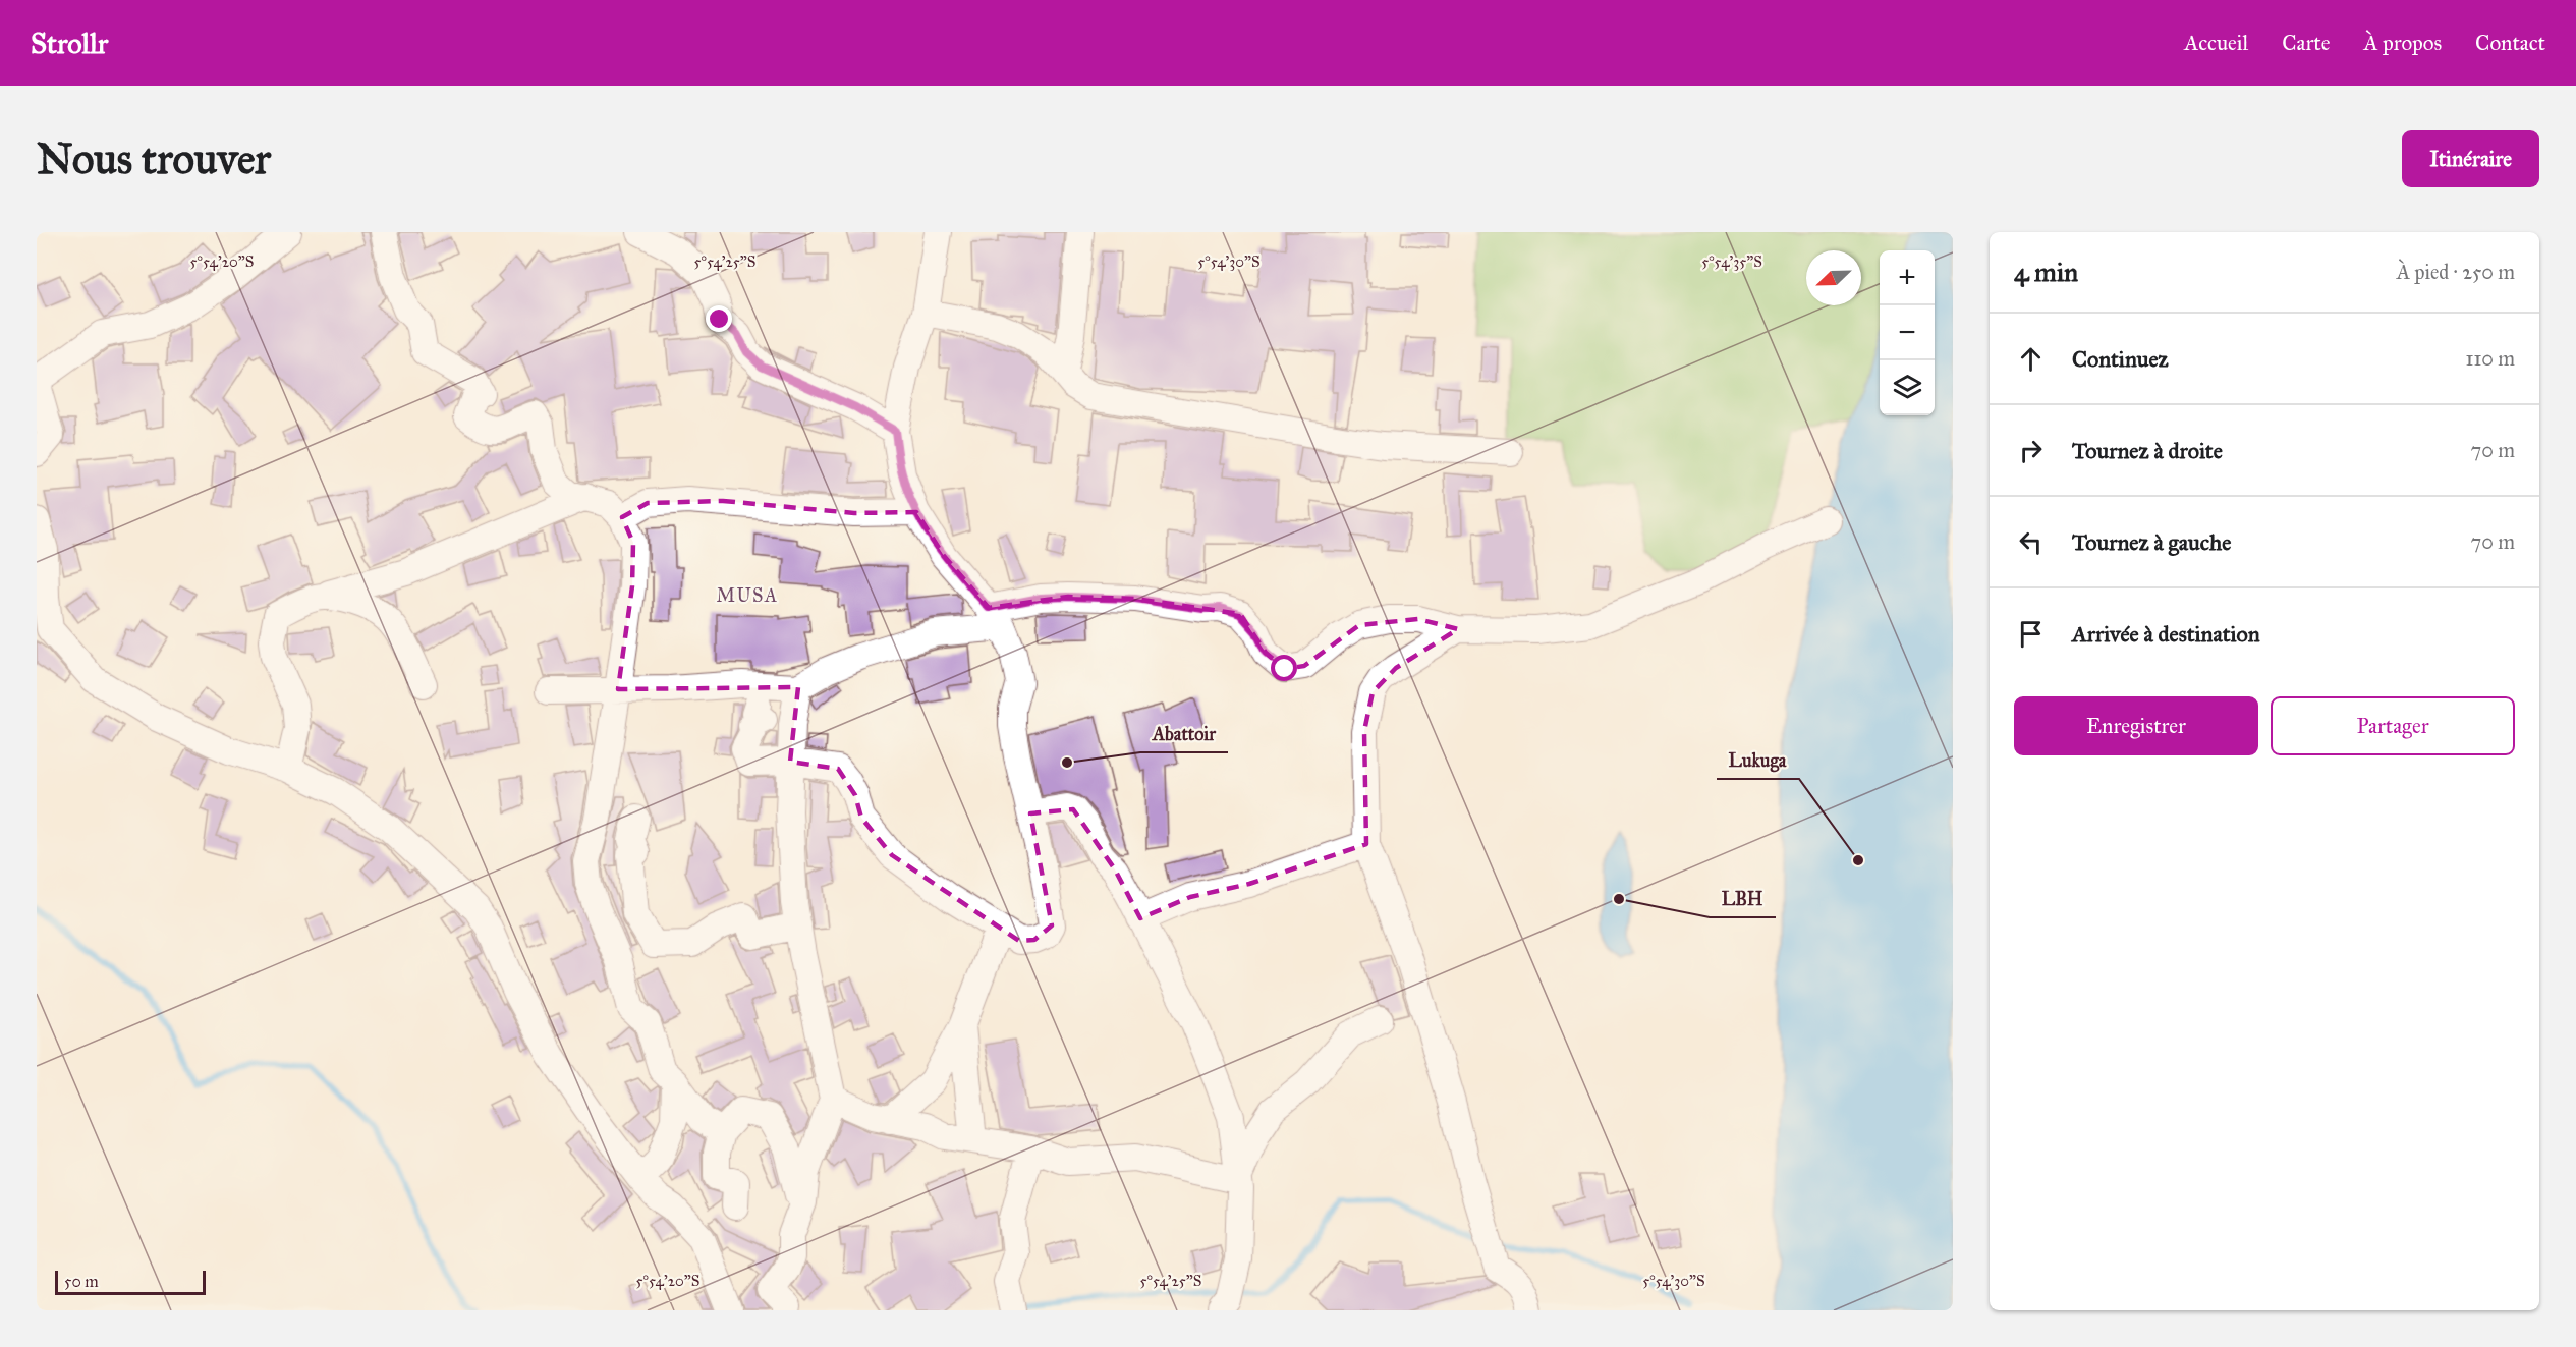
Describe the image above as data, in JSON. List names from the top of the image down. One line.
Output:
{"districts":["MUSA"],"places":["Abattoir","Lukuga","LBH"],"scale_bar":"50 m","north":"bottom left","page":{"header":"Strollr","nav":["Accueil","Carte","À propos","Contact"],"buttons":["Itinéraire",["Enregistrer","Partager"]],"title":"Nous trouver","heading":["4 min","À pied · 250 m"],"map_buttons":["+","−"],"list":[["Continuez","110 m"],["Tournez à droite","70 m"],["Tournez à gauche","70 m"],"Arrivée à destination"],"scale":"50 m"},"coordinates":["5°54'20\"S","5°54'25\"S","5°54'30\"S","5°54'35\"S"]}
